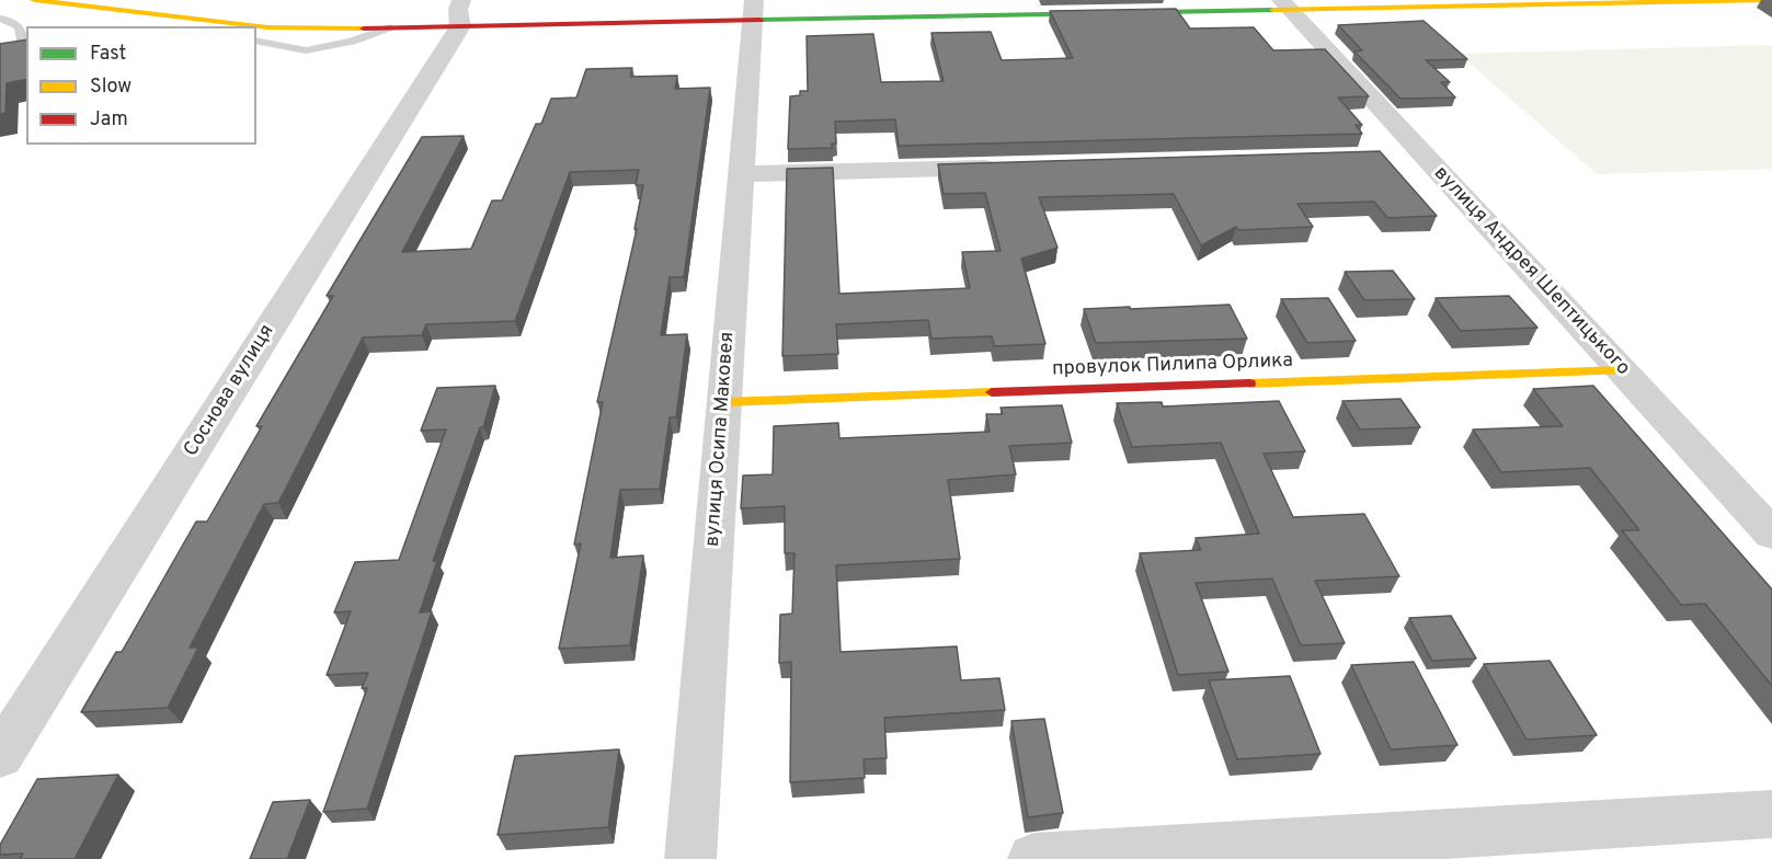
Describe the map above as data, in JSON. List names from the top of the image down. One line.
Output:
{"streets":{"street":["вулиця Андрея Шептицького","провулок Пилипа Орлика","Соснова вулиця","вулиця Осипа Маковея"]},"crossings":[["вулиця Андрея Шептицького","провулок Пилипа Орлика"],["провулок Пилипа Орлика","вулиця Осипа Маковея"]],"legend":["Fast","Slow","Jam"]}
